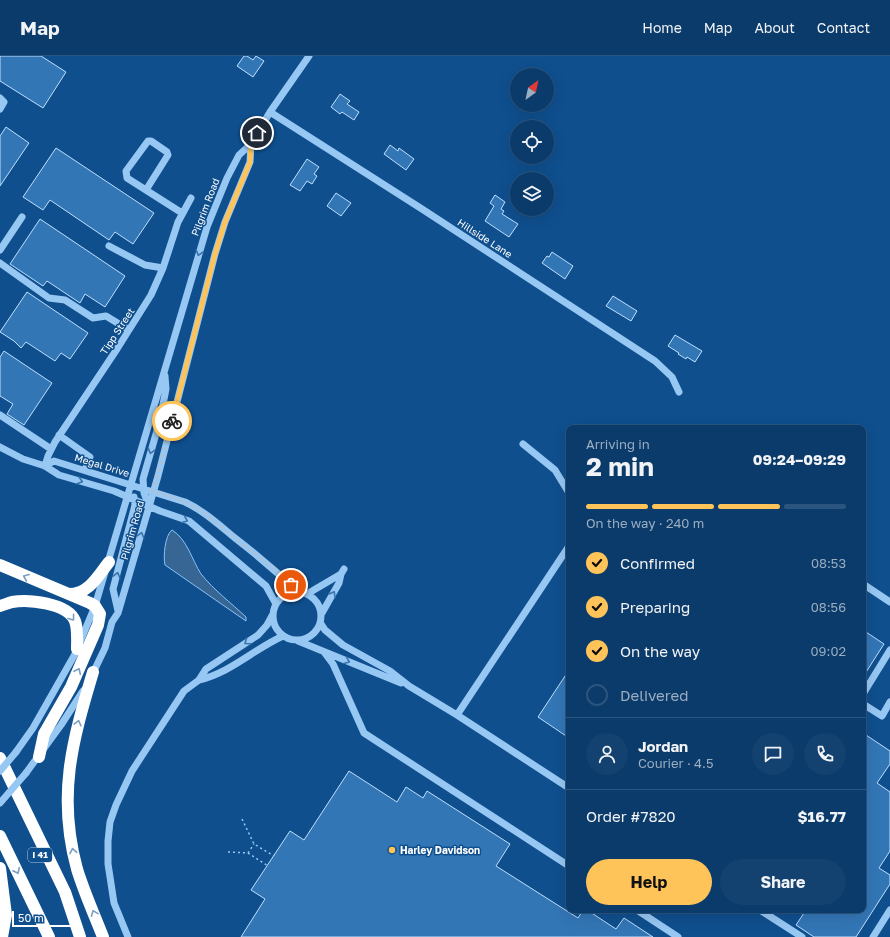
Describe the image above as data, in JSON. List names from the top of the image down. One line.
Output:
{"streets":{"highway":["I 41"],"street":["Pilgrim Road","Hillside Lane","Tipp Street","Megal Drive"]},"crossings":[["Pilgrim Road","Hillside Lane"],["Pilgrim Road","Megal Drive"],["Pilgrim Road","I 41"],["Tipp Street","Megal Drive"]],"places":["Harley Davidson"],"scale_bar":"50 m","north":"top right","page":{"header":"Map","nav":["Home","Map","About","Contact"],"heading":["2 min","Arriving in","09:24–09:29"],"panel":["Jordan","Courier · 4.5","Order #7820","$16.77"],"bar":"On the way · 240 m","list":[["Confirmed","08:53"],["Preparing","08:56"],["On the way","09:02"],"Delivered"],"buttons":["Help","Share"],"scale":"50 m"}}
